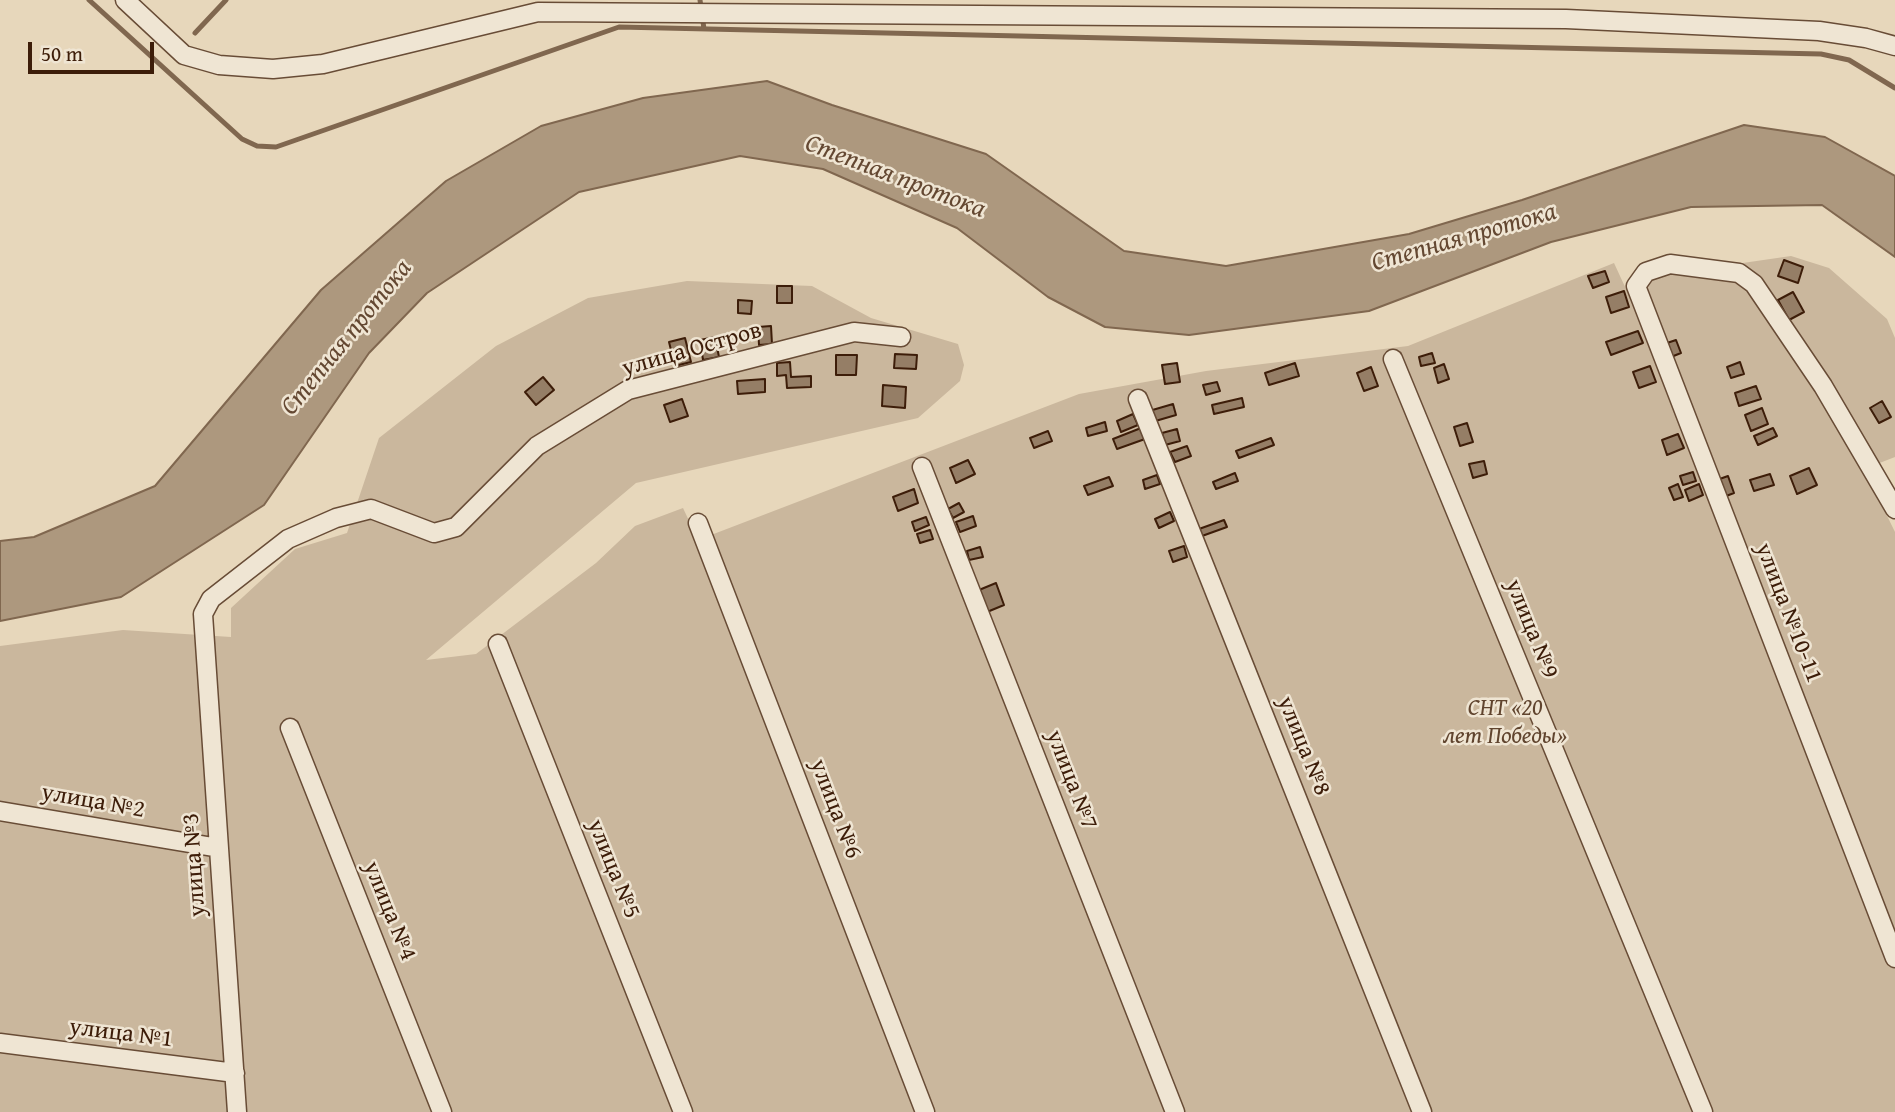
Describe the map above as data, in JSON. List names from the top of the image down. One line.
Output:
{"streets":{"street":["улица Остров","улица №10-11","улица №9","улица №8","улица №7","улица №2","улица №6","улица №3","улица №5","улица №4","улица №1"]},"crossings":[["улица Остров","улица №3"],["улица №2","улица №3"],["улица №3","улица №1"]],"water":["Степная протока"],"parks":["СНТ «20 лет Победы»"],"scale_bar":"50 m"}
